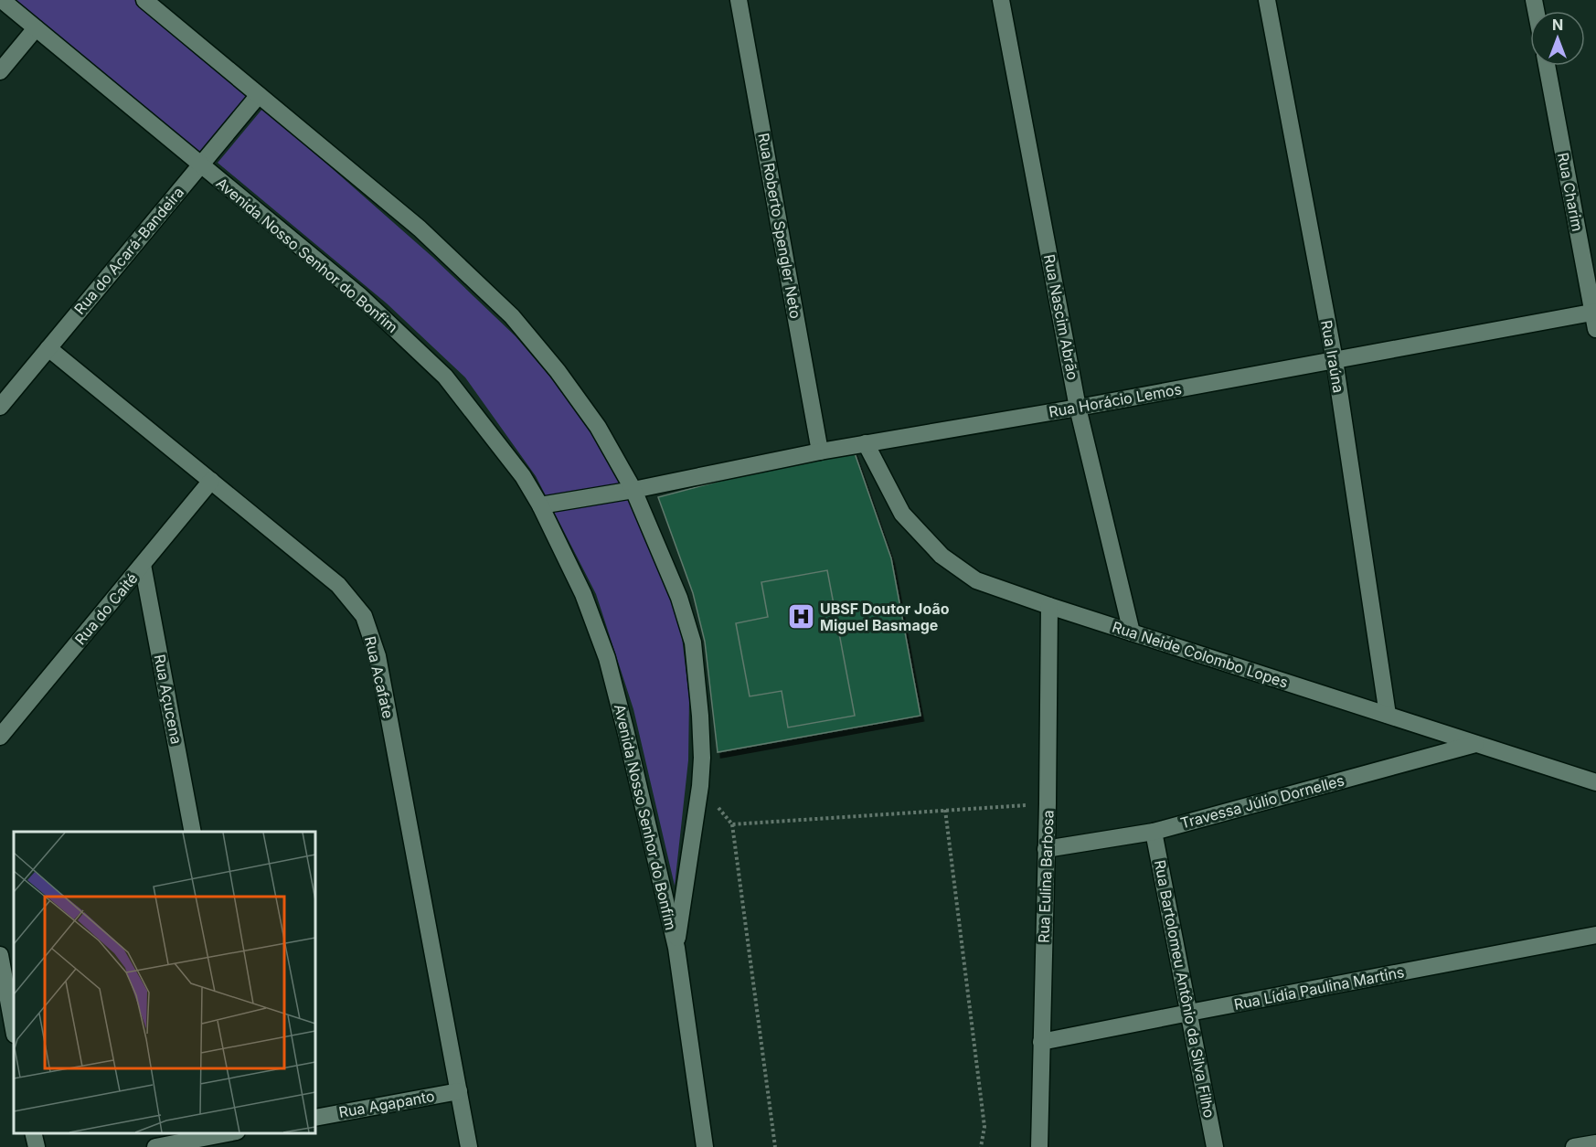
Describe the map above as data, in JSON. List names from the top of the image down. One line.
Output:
{"streets":{"street":["Rua Charim","Rua Roberto Spengler Neto","Rua do Acará-Bandeira","Avenida Nosso Senhor do Bonfim","Rua Nascim Abrão","Rua Iraúna","Rua Horácio Lemos","Rua do Caité","Rua Neide Colombo Lopes","Rua Acafate","Rua Açucena","Travessa Júlio Dornelles","Rua Eulina Barbosa","Rua Lídia Paulina Martins","Rua Bartolomeu Antônio da Silva Filho","Rua Agapanto"]},"crossings":[["Rua Charim","Rua Horácio Lemos"],["Rua Roberto Spengler Neto","Rua Horácio Lemos"],["Rua do Acará-Bandeira","Avenida Nosso Senhor do Bonfim"],["Rua do Acará-Bandeira","Rua Acafate"],["Avenida Nosso Senhor do Bonfim","Rua Horácio Lemos"],["Rua Nascim Abrão","Rua Horácio Lemos"],["Rua Nascim Abrão","Rua Neide Colombo Lopes"],["Rua Iraúna","Rua Horácio Lemos"],["Rua Iraúna","Rua Neide Colombo Lopes"],["Rua Horácio Lemos","Rua Neide Colombo Lopes"],["Rua do Caité","Rua Acafate"],["Rua do Caité","Rua Açucena"],["Rua Neide Colombo Lopes","Travessa Júlio Dornelles"],["Rua Neide Colombo Lopes","Rua Eulina Barbosa"],["Rua Acafate","Rua Agapanto"],["Travessa Júlio Dornelles","Rua Eulina Barbosa"],["Travessa Júlio Dornelles","Rua Bartolomeu Antônio da Silva Filho"],["Rua Eulina Barbosa","Rua Lídia Paulina Martins"],["Rua Lídia Paulina Martins","Rua Bartolomeu Antônio da Silva Filho"]],"places":{"hospital":["UBSF Doutor João Miguel Basmage"]},"north":"top"}
